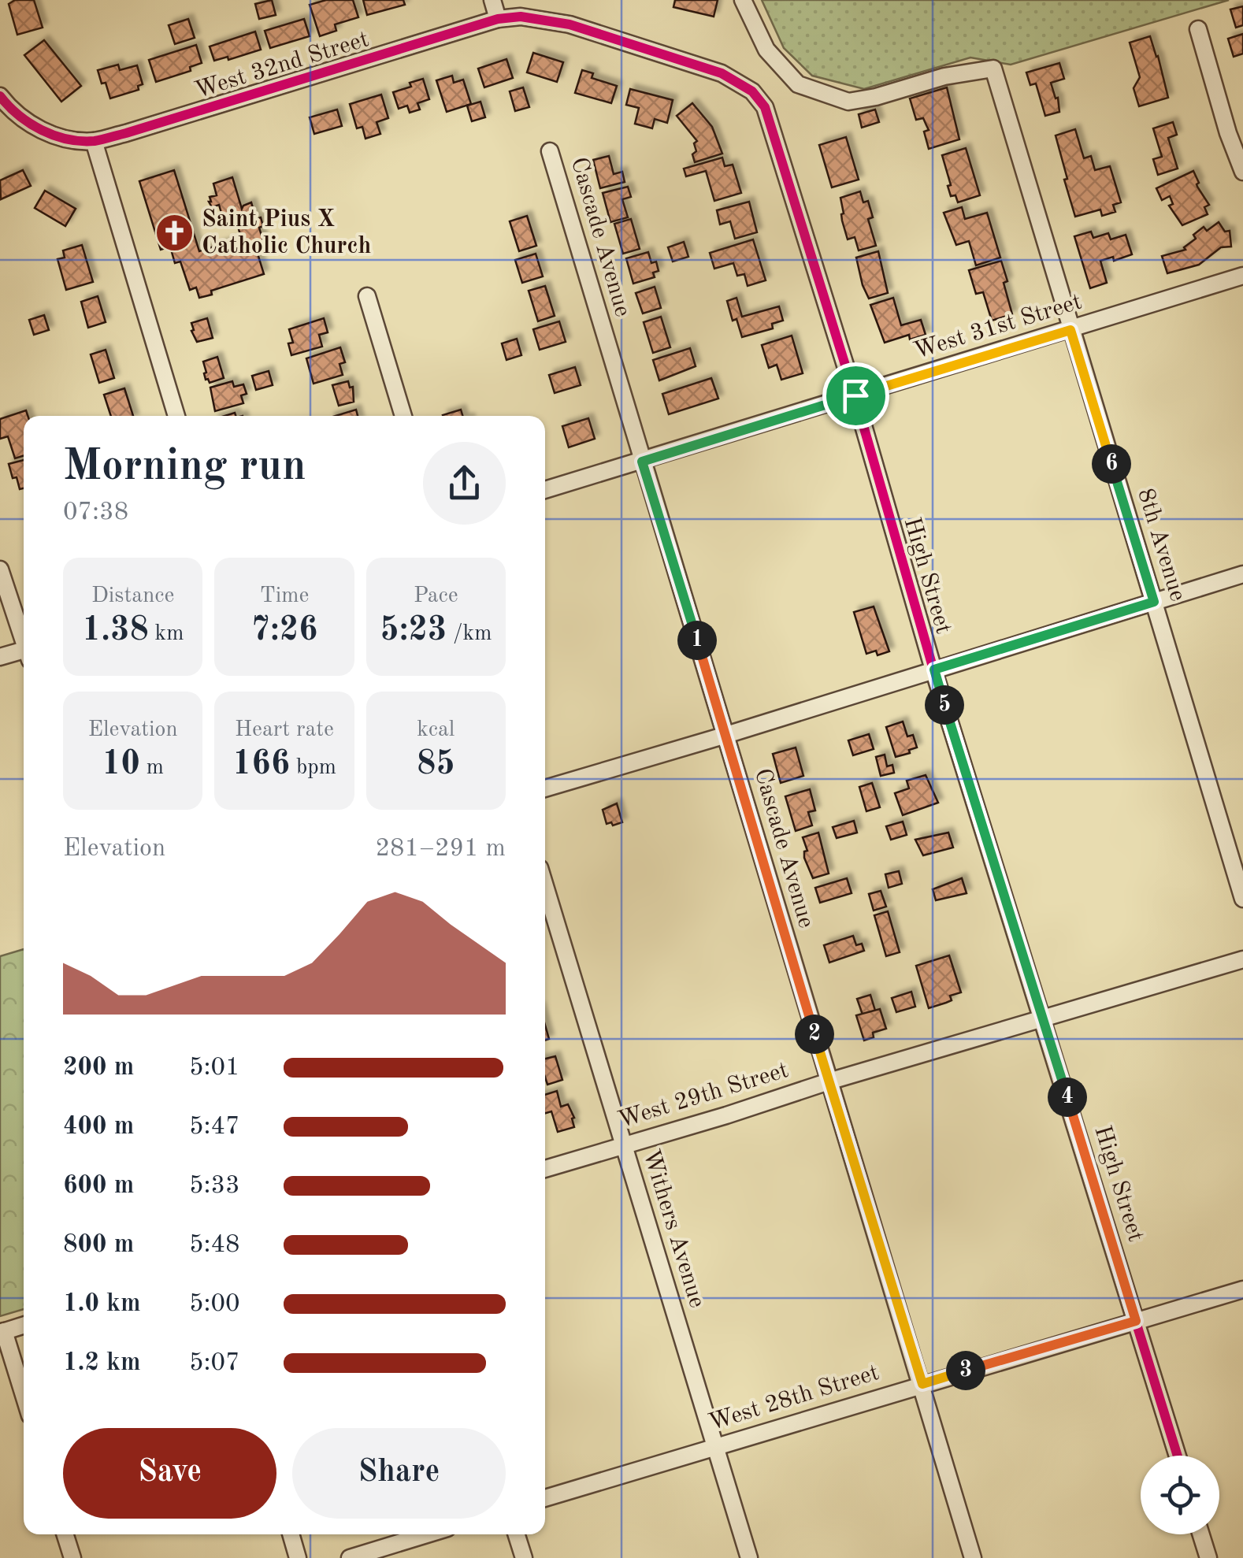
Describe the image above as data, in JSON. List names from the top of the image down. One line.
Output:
{"streets":{"street":["West 32nd Street","Cascade Avenue","West 31st Street","8th Avenue","High Street","West 29th Street","Withers Avenue","West 28th Street"]},"crossings":[["West 32nd Street","High Street"],["Cascade Avenue","West 31st Street"],["Cascade Avenue","West 29th Street"],["Cascade Avenue","West 28th Street"],["West 31st Street","8th Avenue"],["West 31st Street","High Street"],["High Street","West 29th Street"],["High Street","West 28th Street"],["West 29th Street","Withers Avenue"],["Withers Avenue","West 28th Street"]],"places":{"church":["Saint Pius X Catholic Church"]},"page":{"heading":["Morning run","07:38"],"pins":["6","1","5","2","4","3"],"stats":[["Distance","1.38 km"],["Time","7:26"],["Pace","5:23 /km"],["Elevation","10 m"],["Heart rate","166 bpm"],["kcal","85"]],"chart":["Elevation","281–291 m"],"list":[{"name":"200 m","note":"5:01"},{"name":"400 m","note":"5:47"},{"name":"600 m","note":"5:33"},{"name":"800 m","note":"5:48"},{"name":"1.0 km","note":"5:00"},{"name":"1.2 km","note":"5:07"}],"buttons":["Save","Share"]}}
